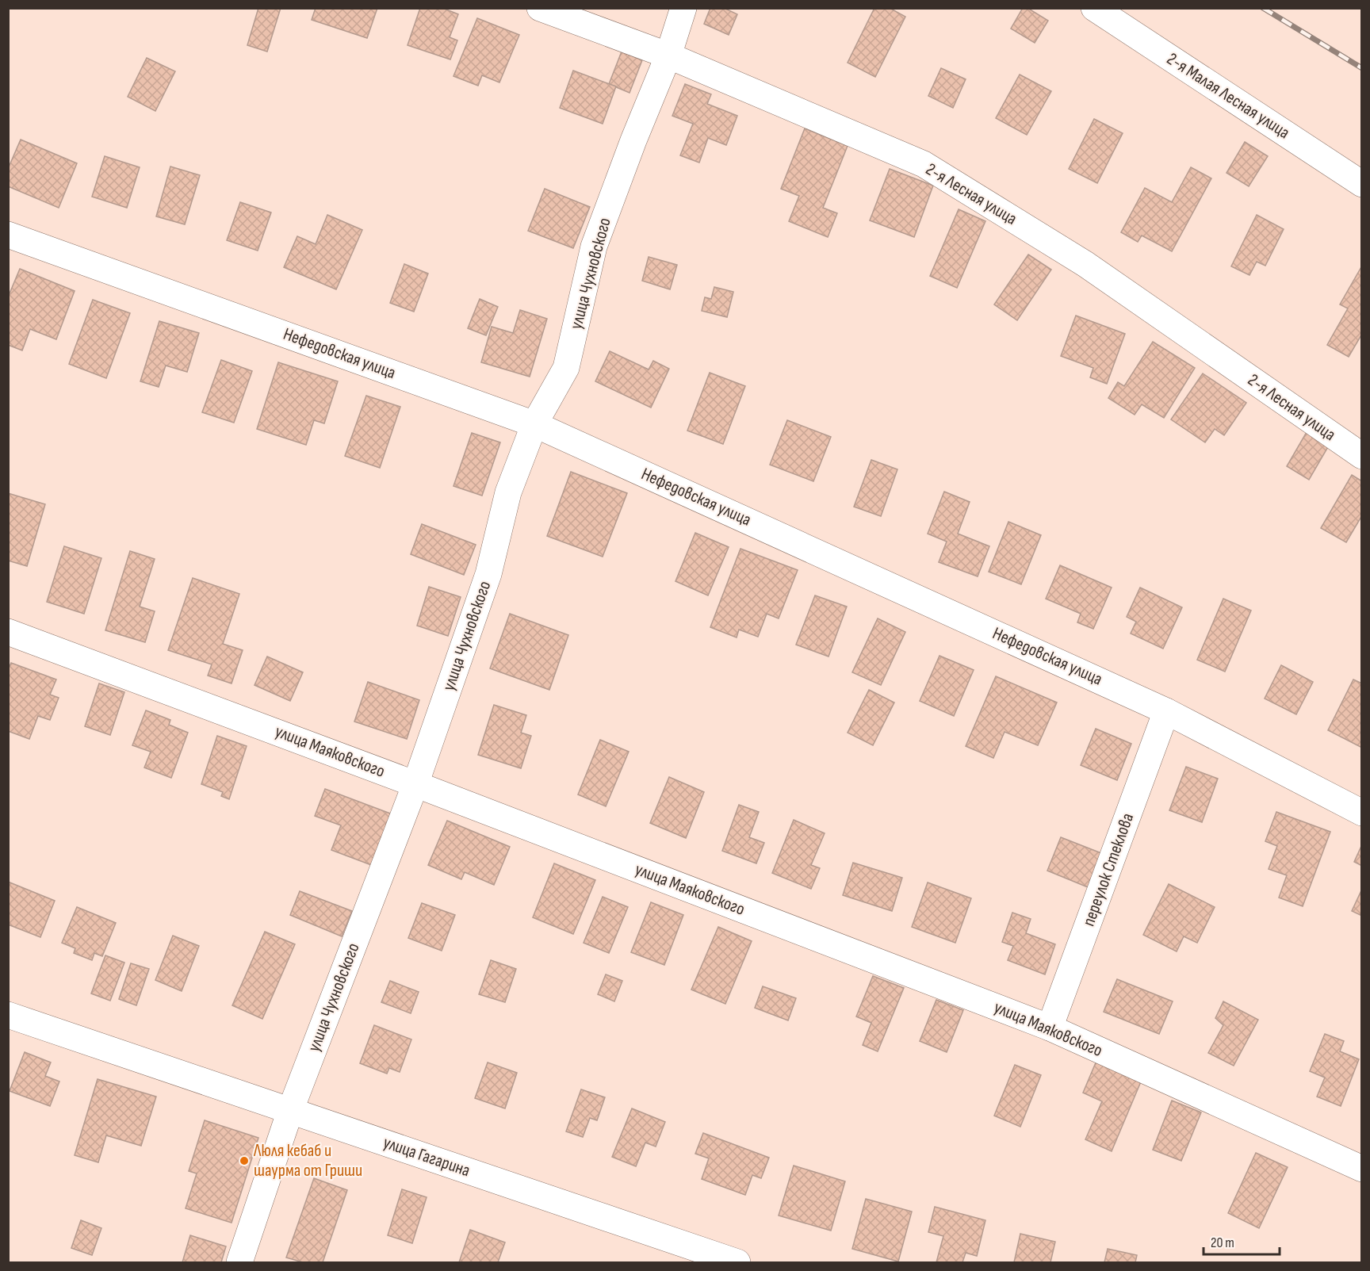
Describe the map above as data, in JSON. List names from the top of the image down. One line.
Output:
{"streets":{"street":["2-я Малая Лесная улица","2-я Лесная улица","улица Чухновского","Нефедовская улица","улица Маяковского","переулок Стеклова","улица Гагарина"]},"crossings":[["2-я Лесная улица","улица Чухновского"],["улица Чухновского","Нефедовская улица"],["улица Чухновского","улица Маяковского"],["улица Чухновского","улица Гагарина"],["Нефедовская улица","переулок Стеклова"],["улица Маяковского","переулок Стеклова"]],"places":["Люля кебаб и шаурма от Гриши"],"scale_bar":"20 m"}
